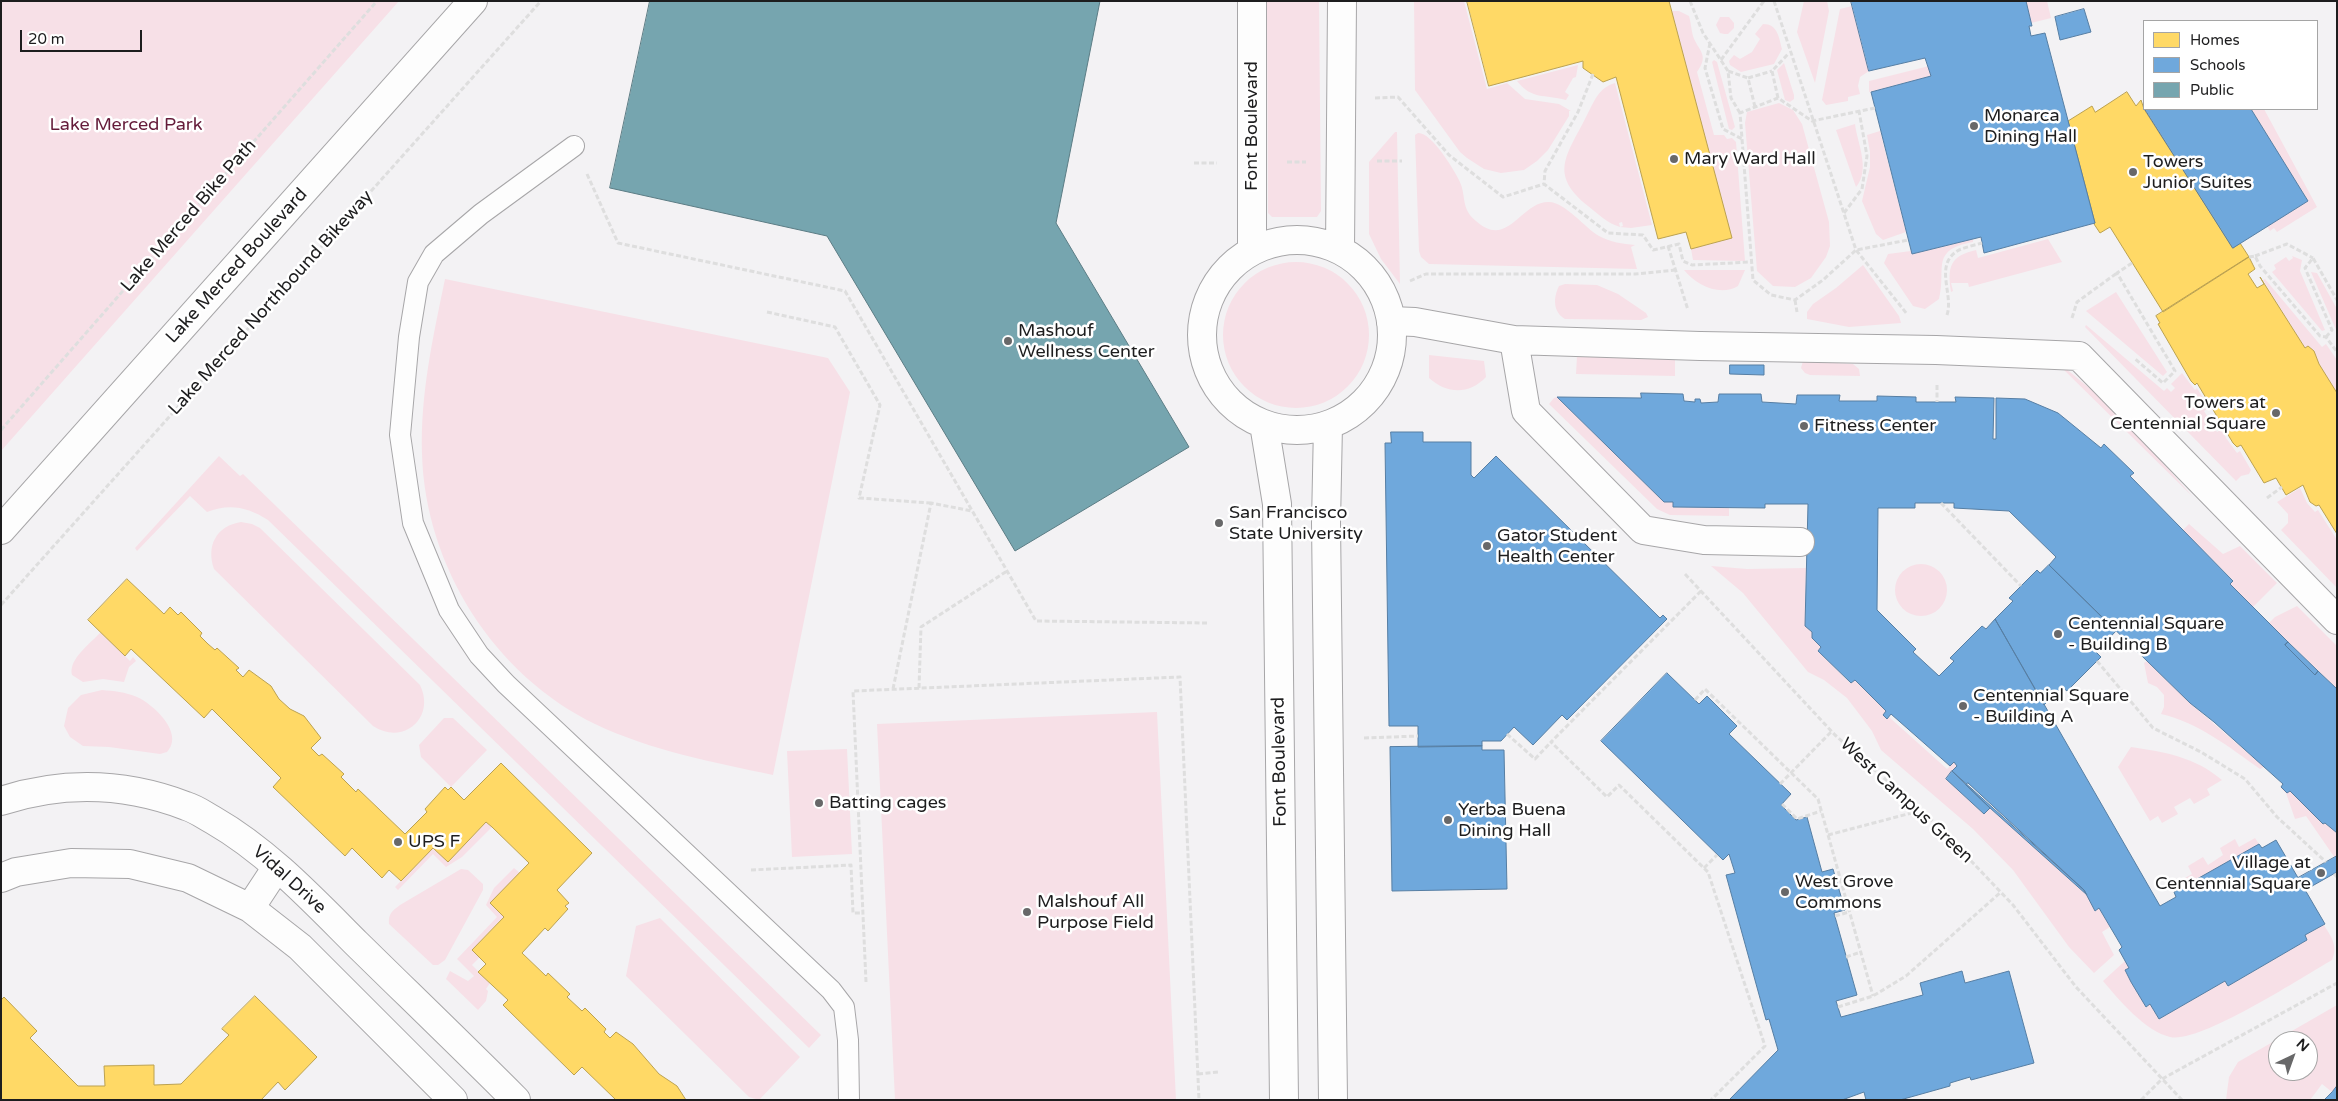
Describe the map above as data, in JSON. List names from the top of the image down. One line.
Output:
{"streets":{"street":["Font Boulevard","Lake Merced Boulevard","Vidal Drive"],"path":["Lake Merced Bike Path","Lake Merced Northbound Bikeway","West Campus Green"]},"parks":["Lake Merced Park"],"places":["Monarca Dining Hall","Mary Ward Hall","Towers Junior Suites","Mashouf Wellness Center","Towers at Centennial Square","Fitness Center","San Francisco State University","Gator Student Health Center","Centennial Square - Building B","Centennial Square - Building A","Batting cages","Yerba Buena Dining Hall","UPS F","Village at Centennial Square","West Grove Commons","Malshouf All Purpose Field"],"legend":["Homes","Schools","Public"],"scale_bar":"20 m","north":"top right"}
